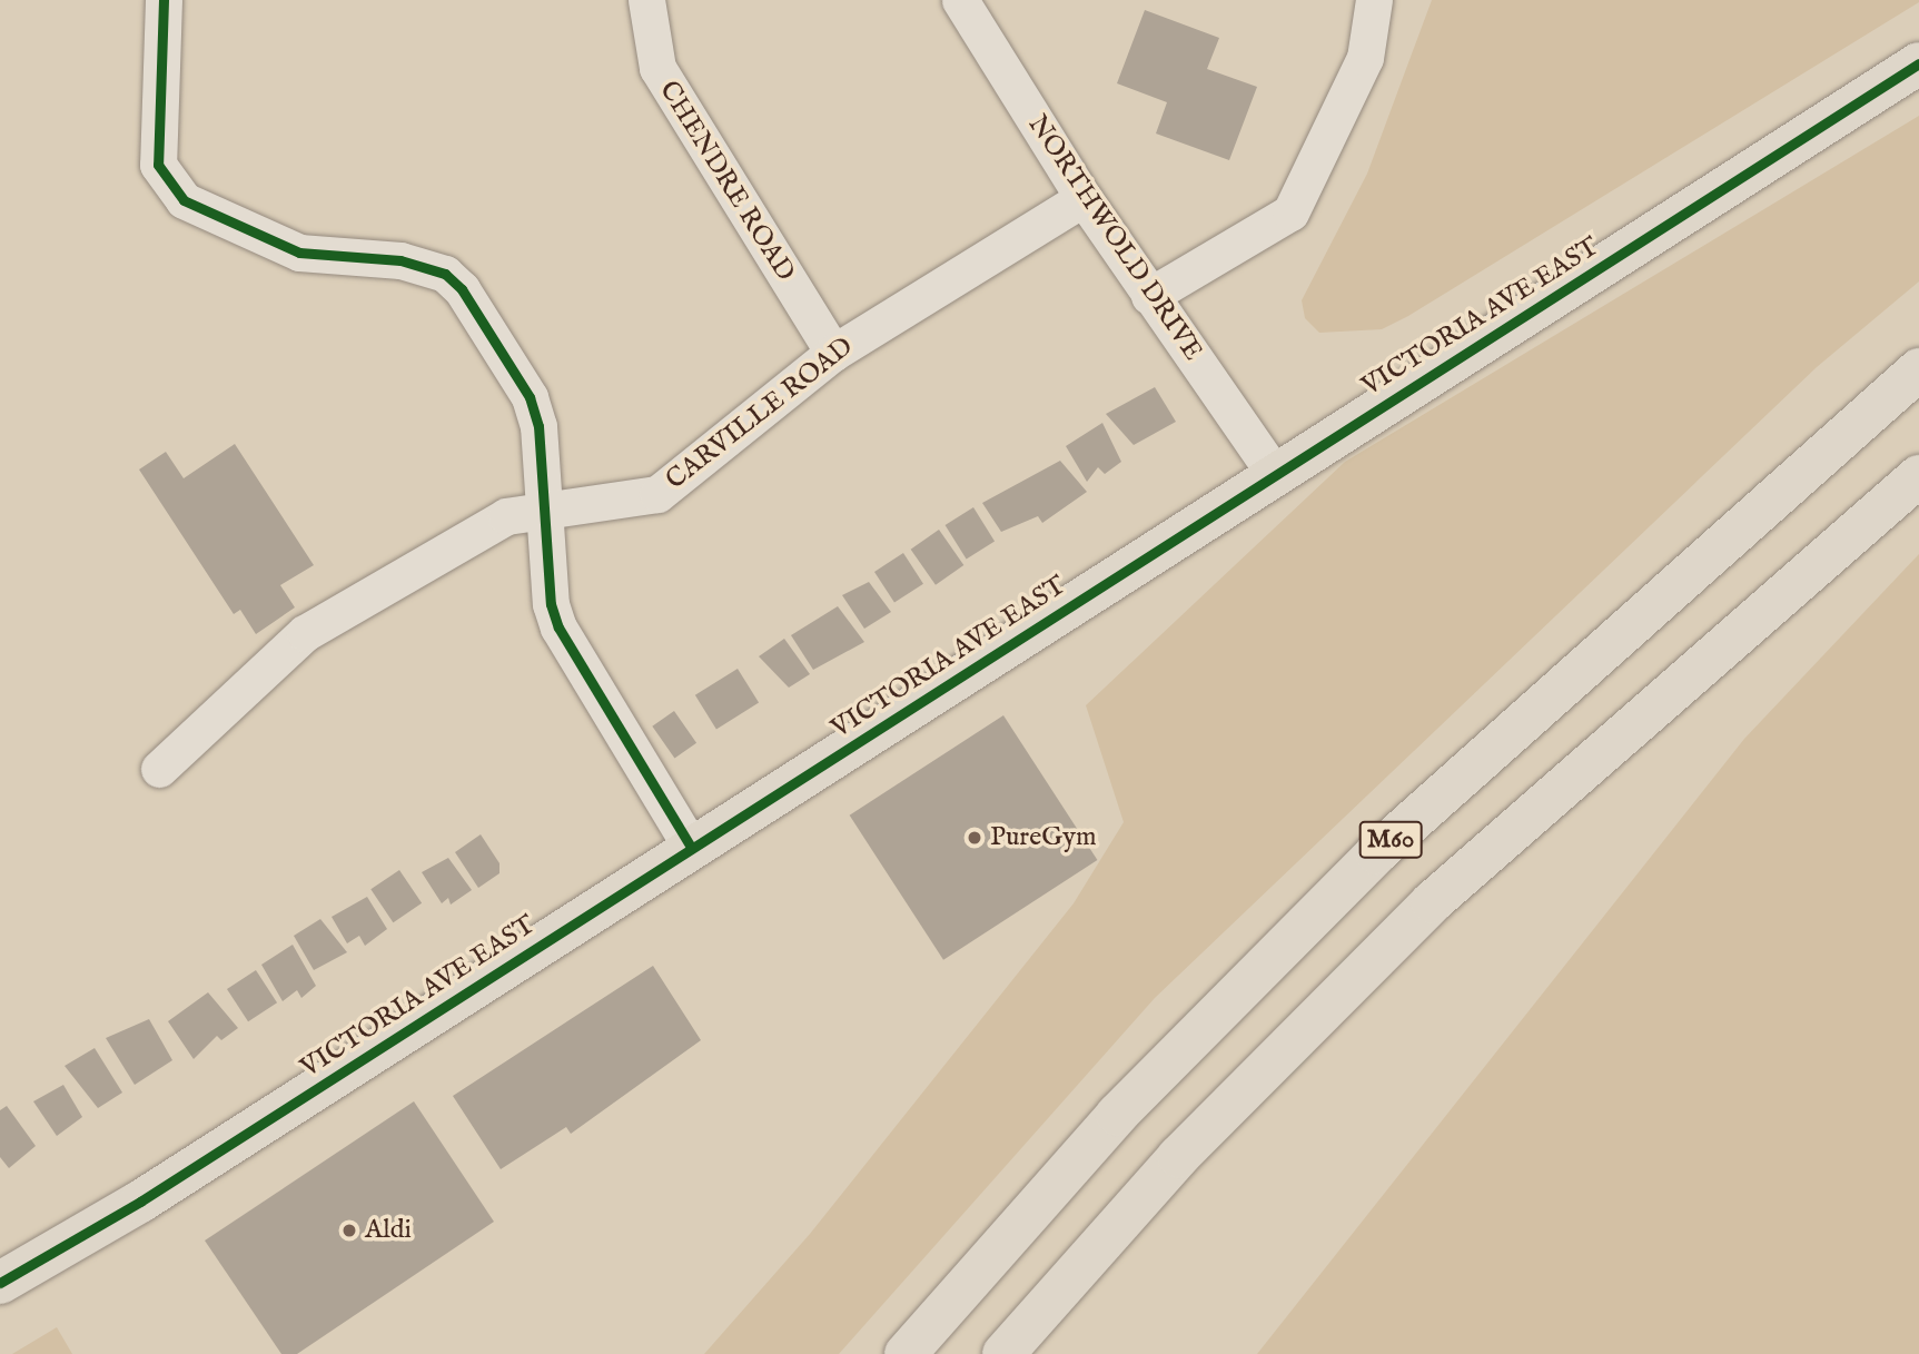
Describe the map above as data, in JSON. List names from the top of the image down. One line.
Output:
{"streets":{"main road":["VICTORIA AVE EAST","M60"],"street":["CHENDRE ROAD","NORTHWOLD DRIVE","CARVILLE ROAD"]},"crossings":[["CHENDRE ROAD","CARVILLE ROAD"],["NORTHWOLD DRIVE","VICTORIA AVE EAST"],["NORTHWOLD DRIVE","CARVILLE ROAD"]],"places":["PureGym","Aldi"]}
